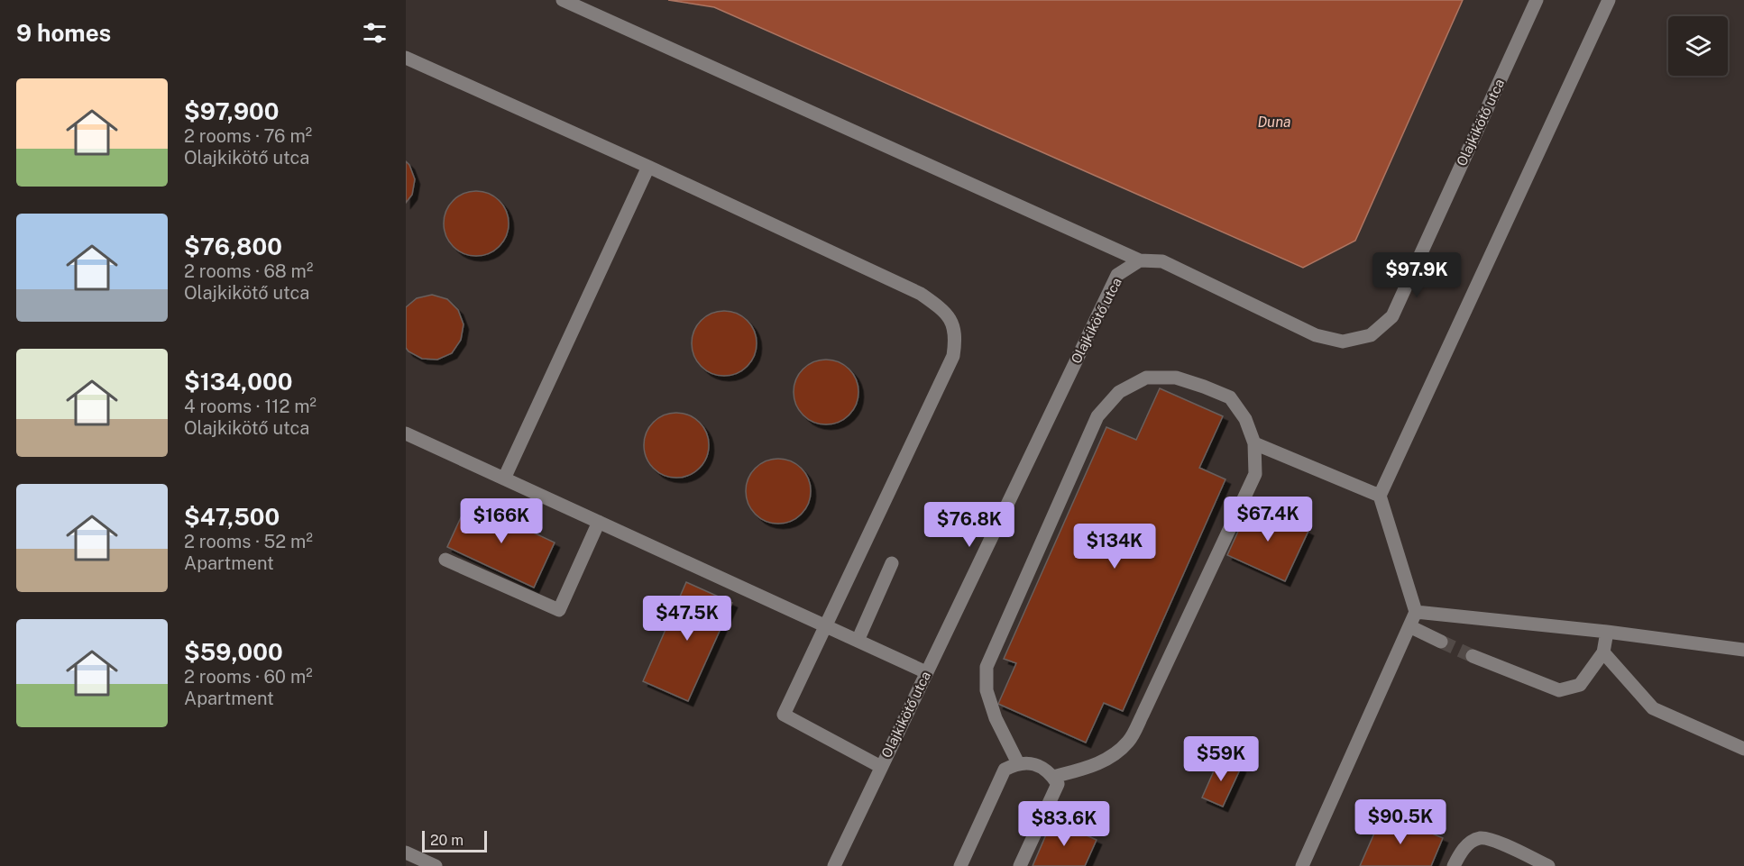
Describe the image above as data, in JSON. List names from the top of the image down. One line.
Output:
{"streets":{"street":["Olajkikötő utca"]},"water":["Duna"],"scale_bar":"20 m","page":{"heading":"9 homes","list":[{"name":"$97,900","note":"2 rooms · 76 m² · Olajkikötő utca"},{"name":"$76,800","note":"2 rooms · 68 m² · Olajkikötő utca"},{"name":"$134,000","note":"4 rooms · 112 m² · Olajkikötő utca"},{"name":"$47,500","note":"2 rooms · 52 m² · Apartment"},{"name":"$59,000","note":"2 rooms · 60 m² · Apartment"}],"price":["$97.9K","$67.4K","$166K","$76.8K","$134K","$47.5K","$59K","$90.5K","$83.6K"],"scale":"20 m"}}
